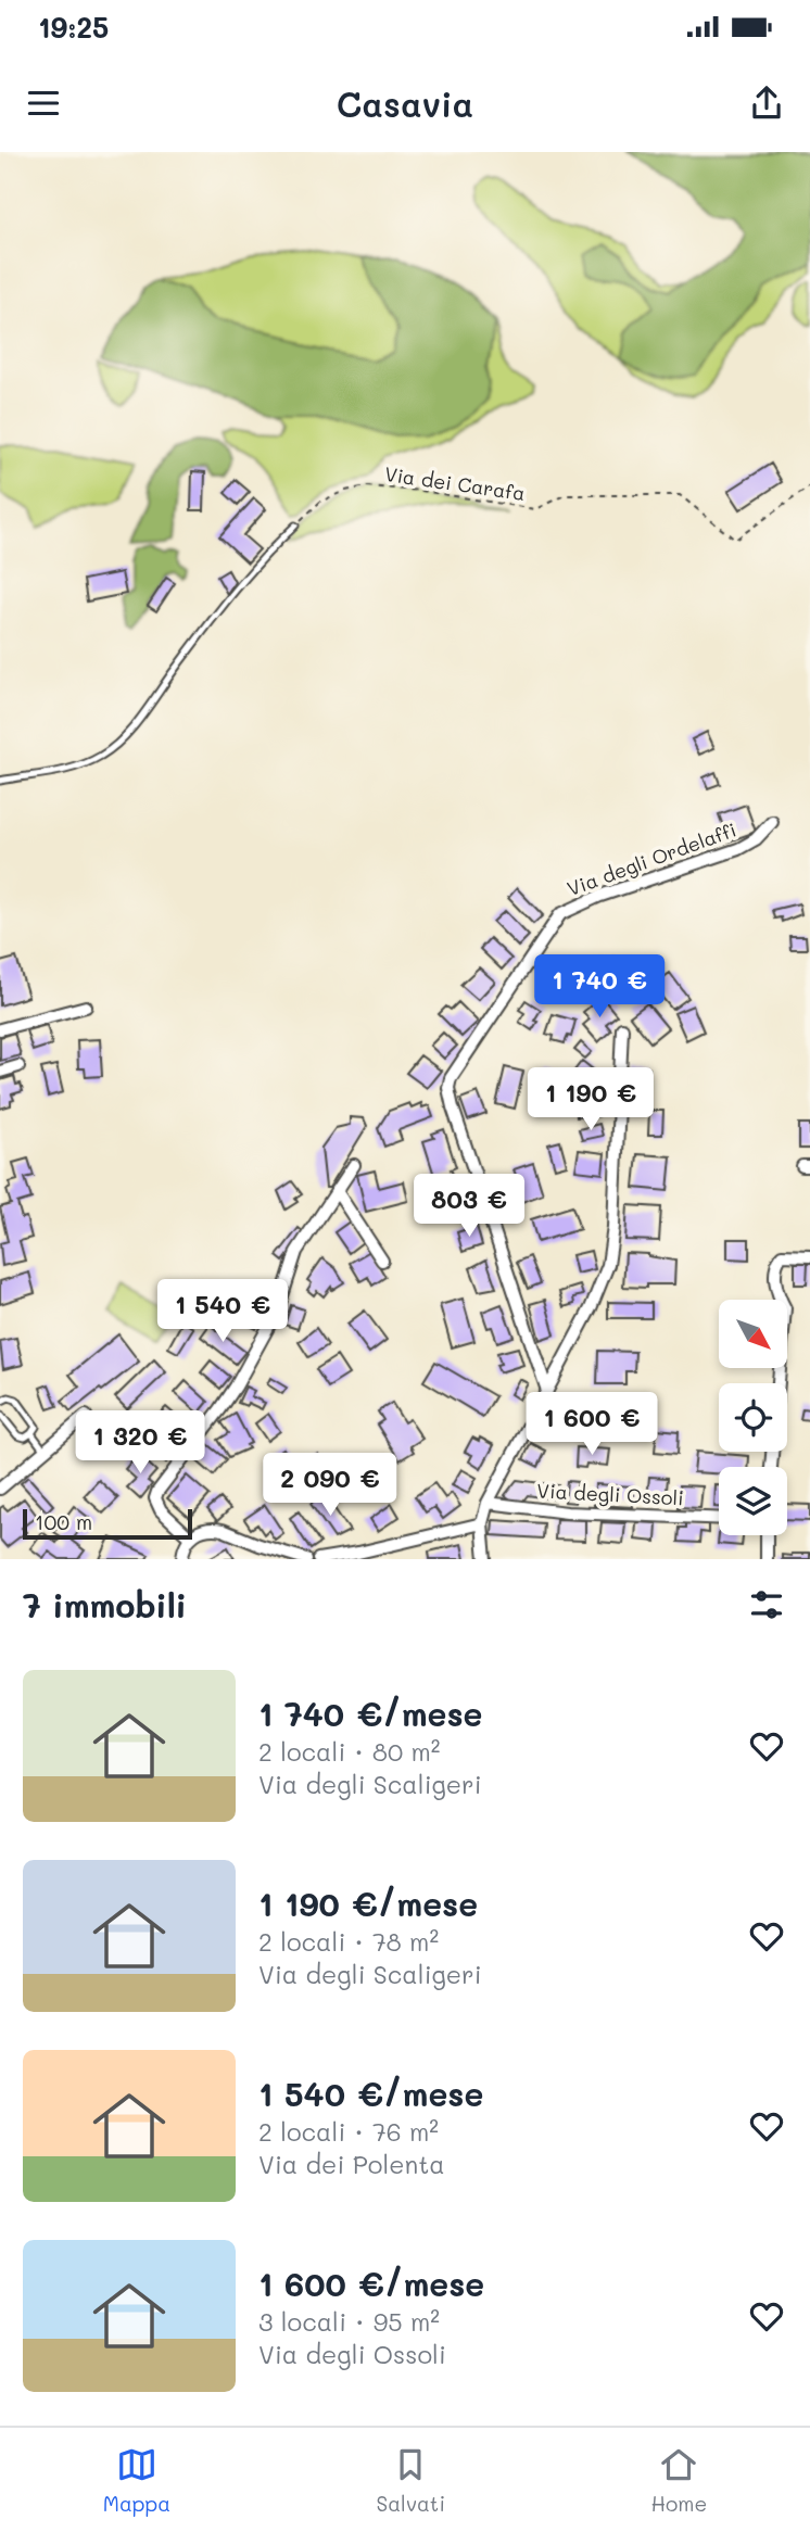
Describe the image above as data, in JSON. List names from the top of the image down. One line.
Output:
{"streets":{"street":["Via degli Ordelaffi","Via degli Ossoli"],"path":["Via dei Carafa"]},"scale_bar":"100 m","north":"bottom right","page":{"status":"19:25","header":"Casavia","price":["1 740 €","1 190 €","803 €","1 540 €","1 600 €","1 320 €","2 090 €"],"scale":"100 m","heading":"7 immobili","list":[{"name":"1 740 €/mese","note":"2 locali · 80 m² · Via degli Scaligeri"},{"name":"1 190 €/mese","note":"2 locali · 78 m² · Via degli Scaligeri"},{"name":"1 540 €/mese","note":"2 locali · 76 m² · Via dei Polenta"},{"name":"1 600 €/mese","note":"3 locali · 95 m² · Via degli Ossoli"}],"tabs":["Mappa","Salvati","Home"]}}
